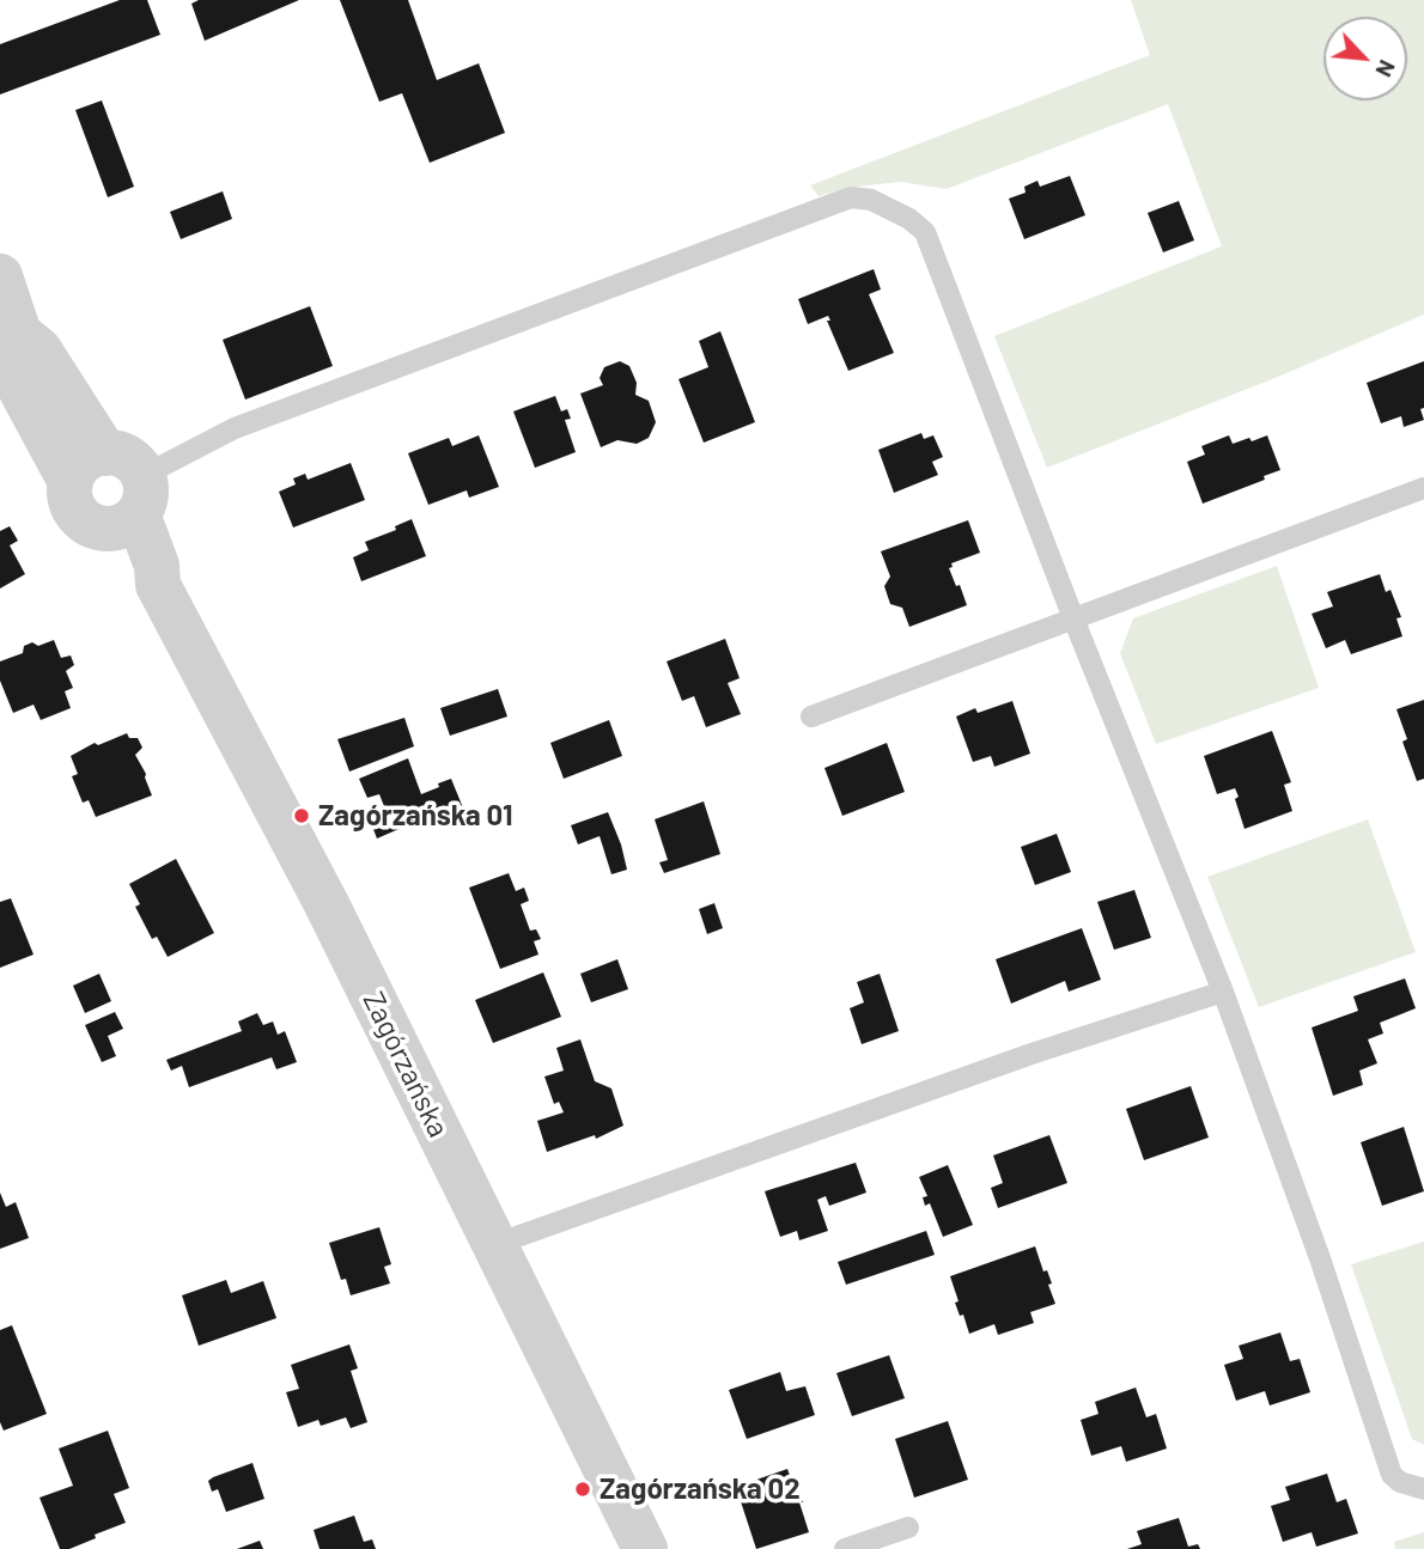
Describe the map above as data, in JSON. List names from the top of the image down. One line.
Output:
{"streets":{"street":["Zagórzańska"]},"places":["Zagórzańska 01","Zagórzańska 02"],"north":"bottom right"}
